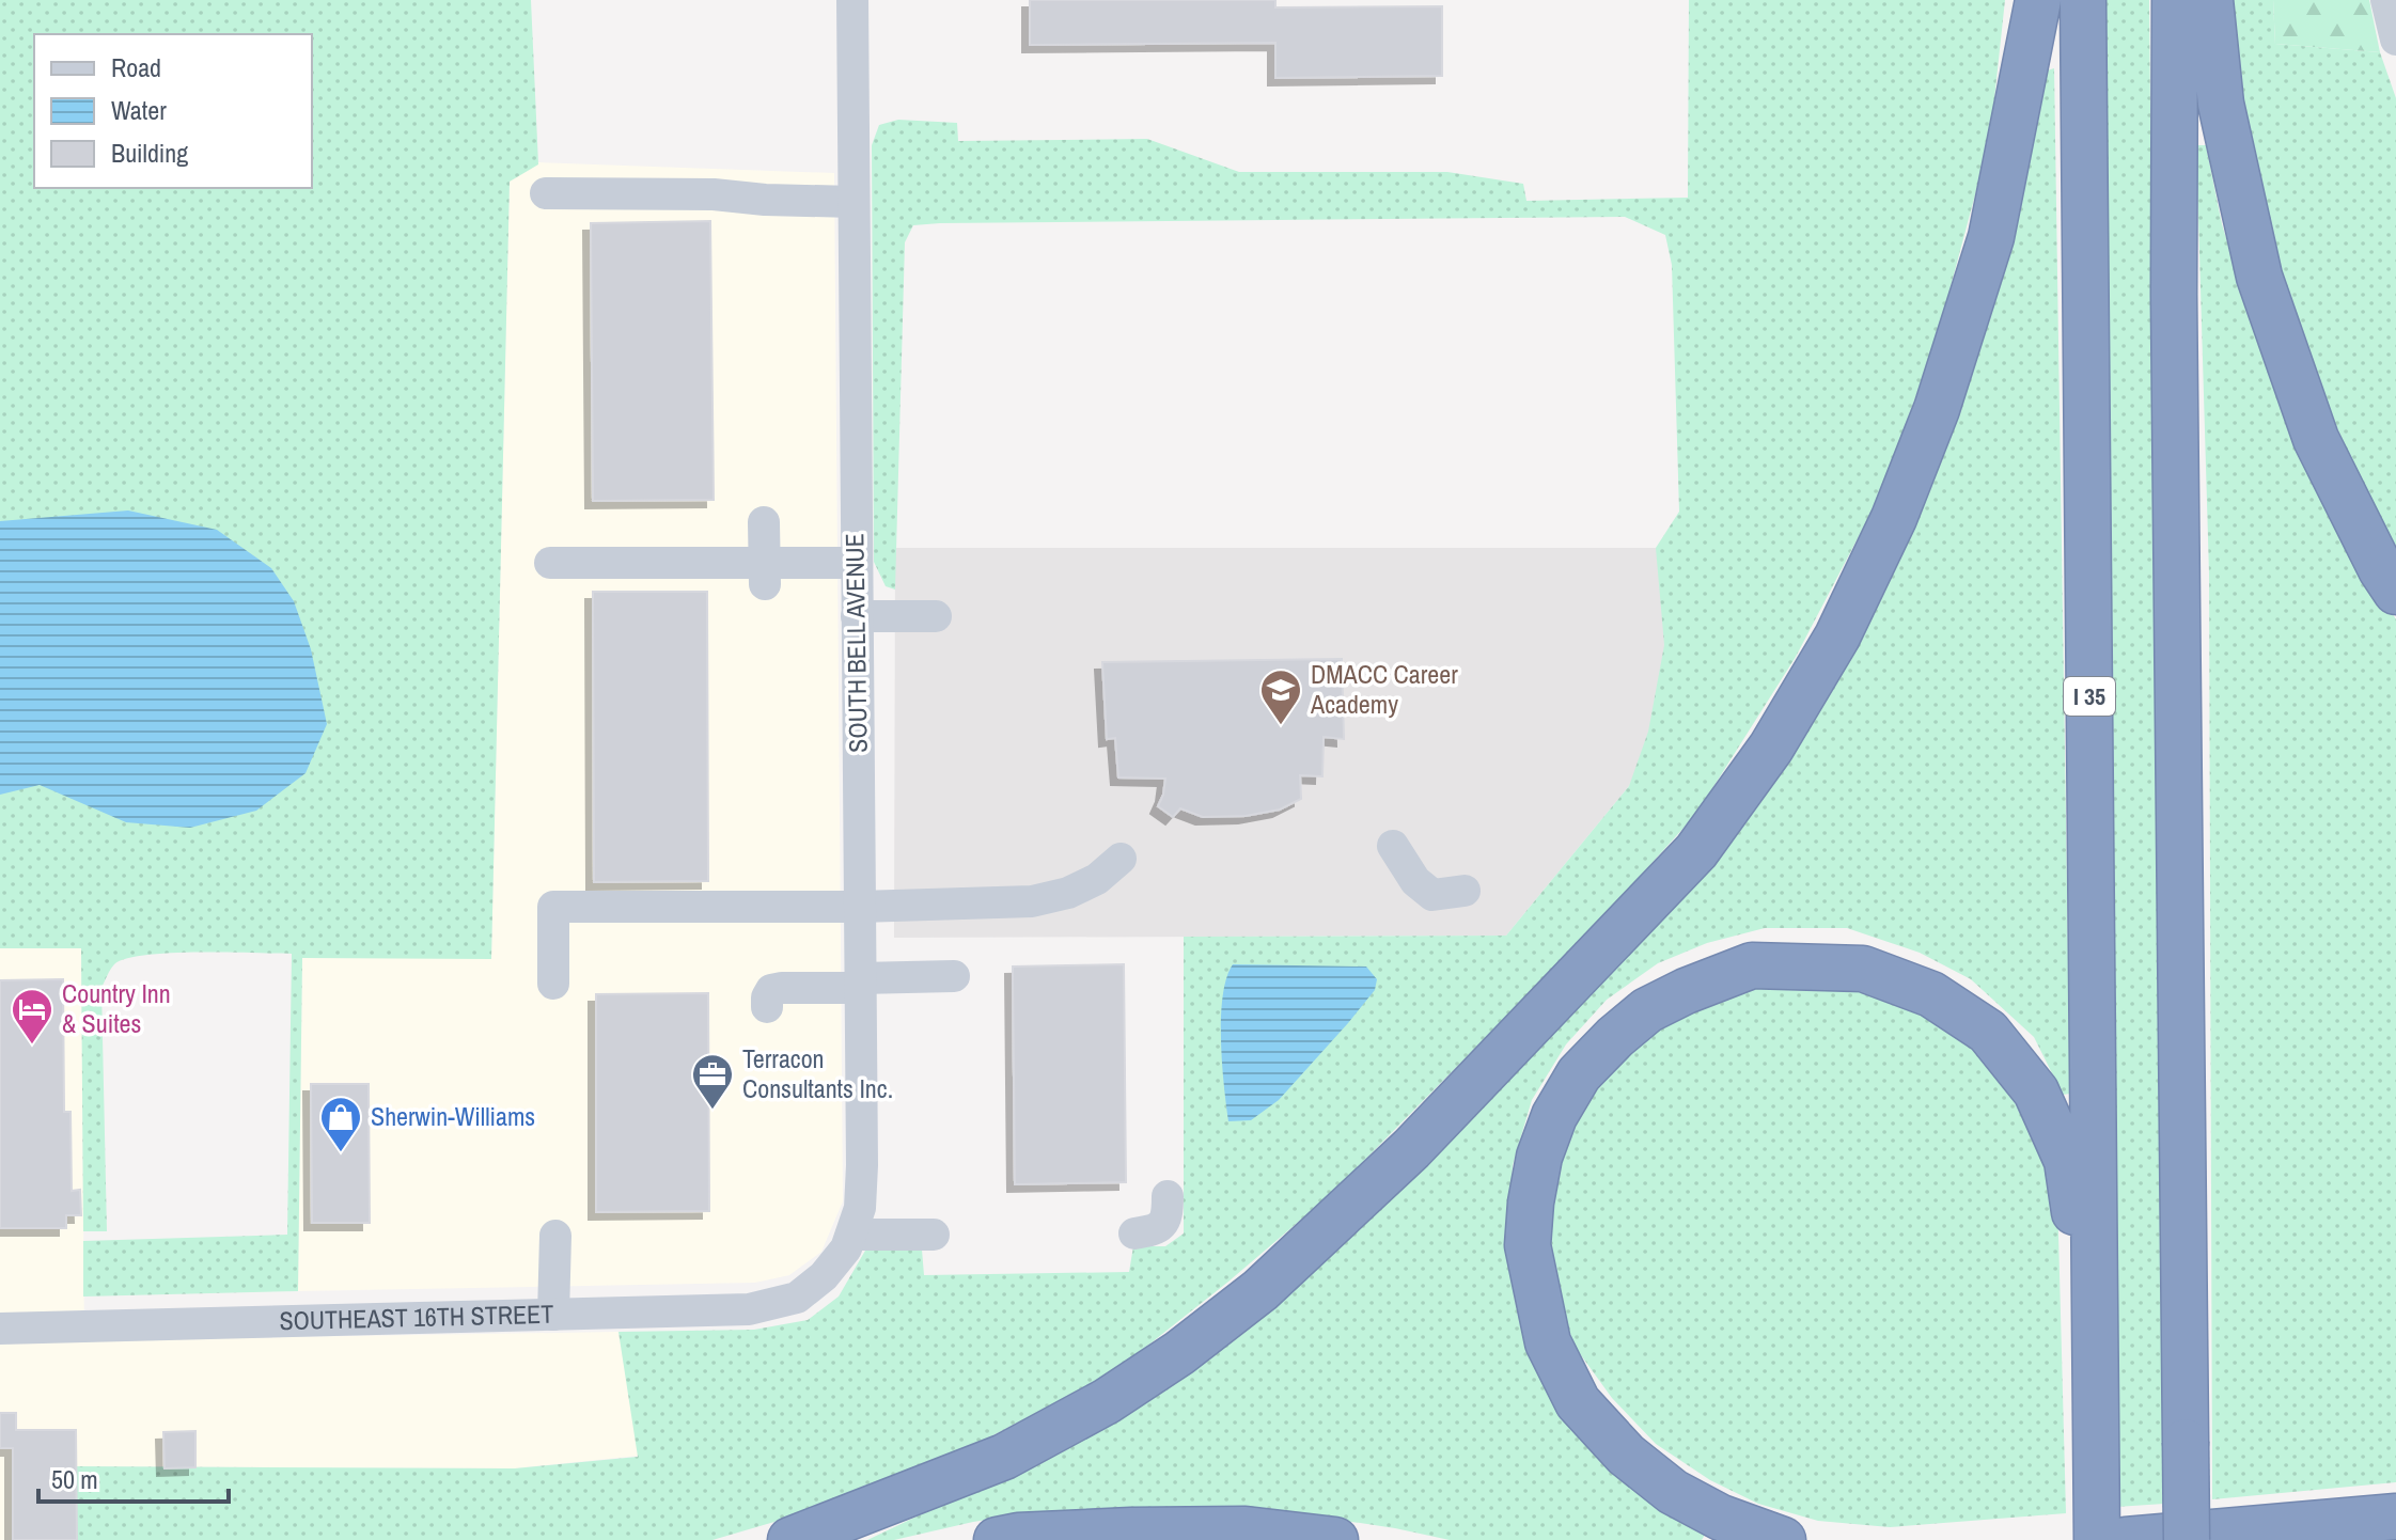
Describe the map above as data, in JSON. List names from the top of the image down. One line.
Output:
{"streets":{"highway":["I 35"],"street":["SOUTH BELL AVENUE","SOUTHEAST 16TH STREET"]},"crossings":[["SOUTH BELL AVENUE","SOUTHEAST 16TH STREET"]],"places":{"school or university":["DMACC Career Academy"],"hotel":["Country Inn & Suites"],"office":["Terracon Consultants Inc."],"shop":["Sherwin-Williams"]},"legend":["Road","Water","Building"],"scale_bar":"50 m"}
